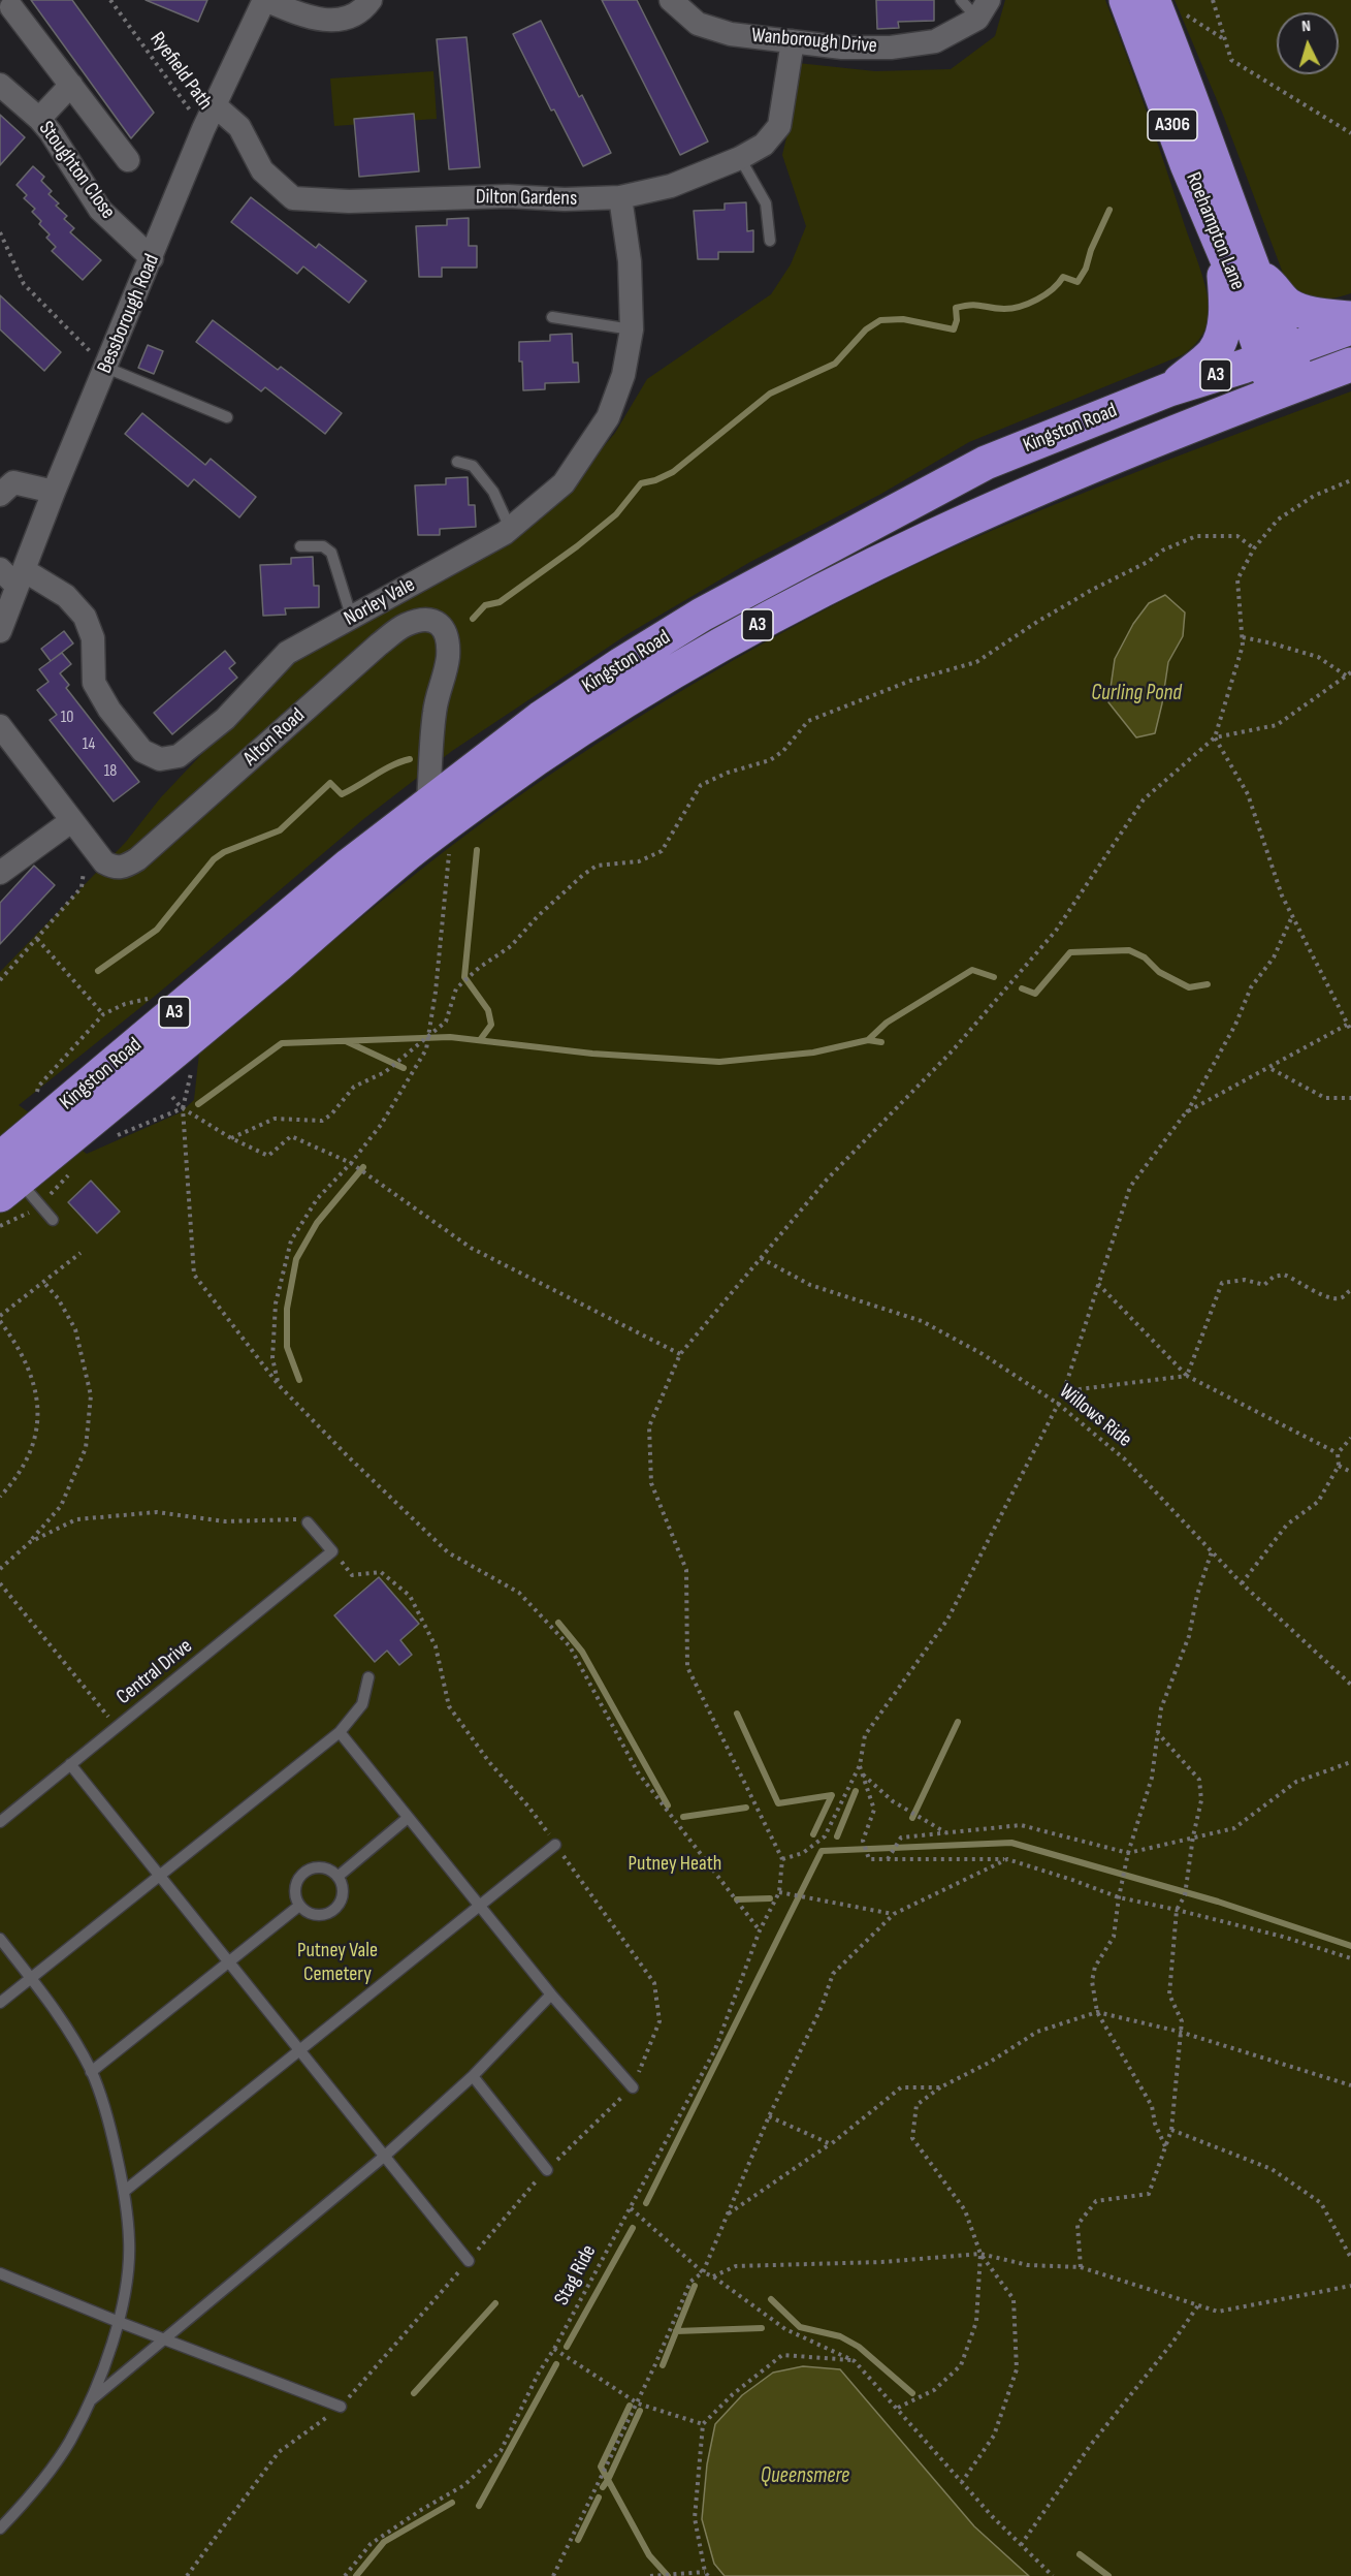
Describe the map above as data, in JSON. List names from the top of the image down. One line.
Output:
{"streets":{"highway":["A306","Roehampton Lane","A3","Kingston Road"],"street":["Wanborough Drive","Stoughton Close","Dilton Gardens","Bessborough Road","Norley Vale","Alton Road"],"lane":["Central Drive"],"path":["Ryefield Path","Willows Ride","Stag Ride"]},"crossings":[["Wanborough Drive","Dilton Gardens"],["Ryefield Path","Bessborough Road"],["A306","Roehampton Lane"],["A306","Kingston Road"],["Stoughton Close","Bessborough Road"],["Dilton Gardens","Bessborough Road"],["Dilton Gardens","Norley Vale"],["Roehampton Lane","Kingston Road"],["Bessborough Road","Norley Vale"],["Kingston Road","Alton Road"]],"water":["Curling Pond","Queensmere"],"parks":["Putney Heath","Putney Vale Cemetery"],"house_numbers":["10","14","18"],"north":"top"}
